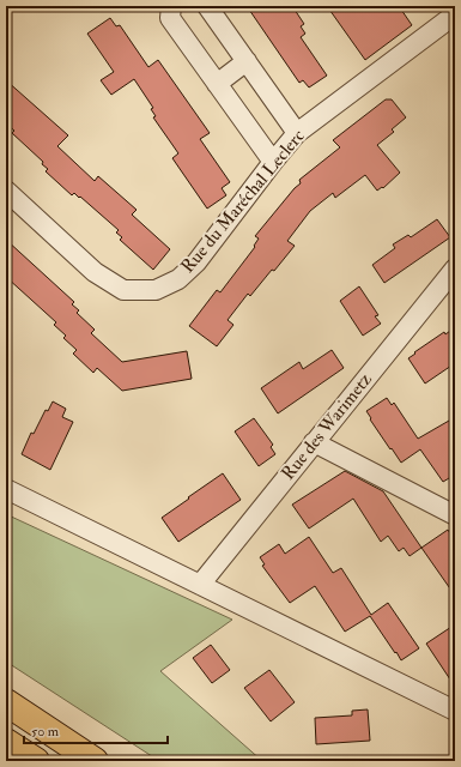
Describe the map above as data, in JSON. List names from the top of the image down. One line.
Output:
{"streets":{"street":["Rue du Maréchal Leclerc","Rue des Warimetz"]},"scale_bar":"50 m"}
